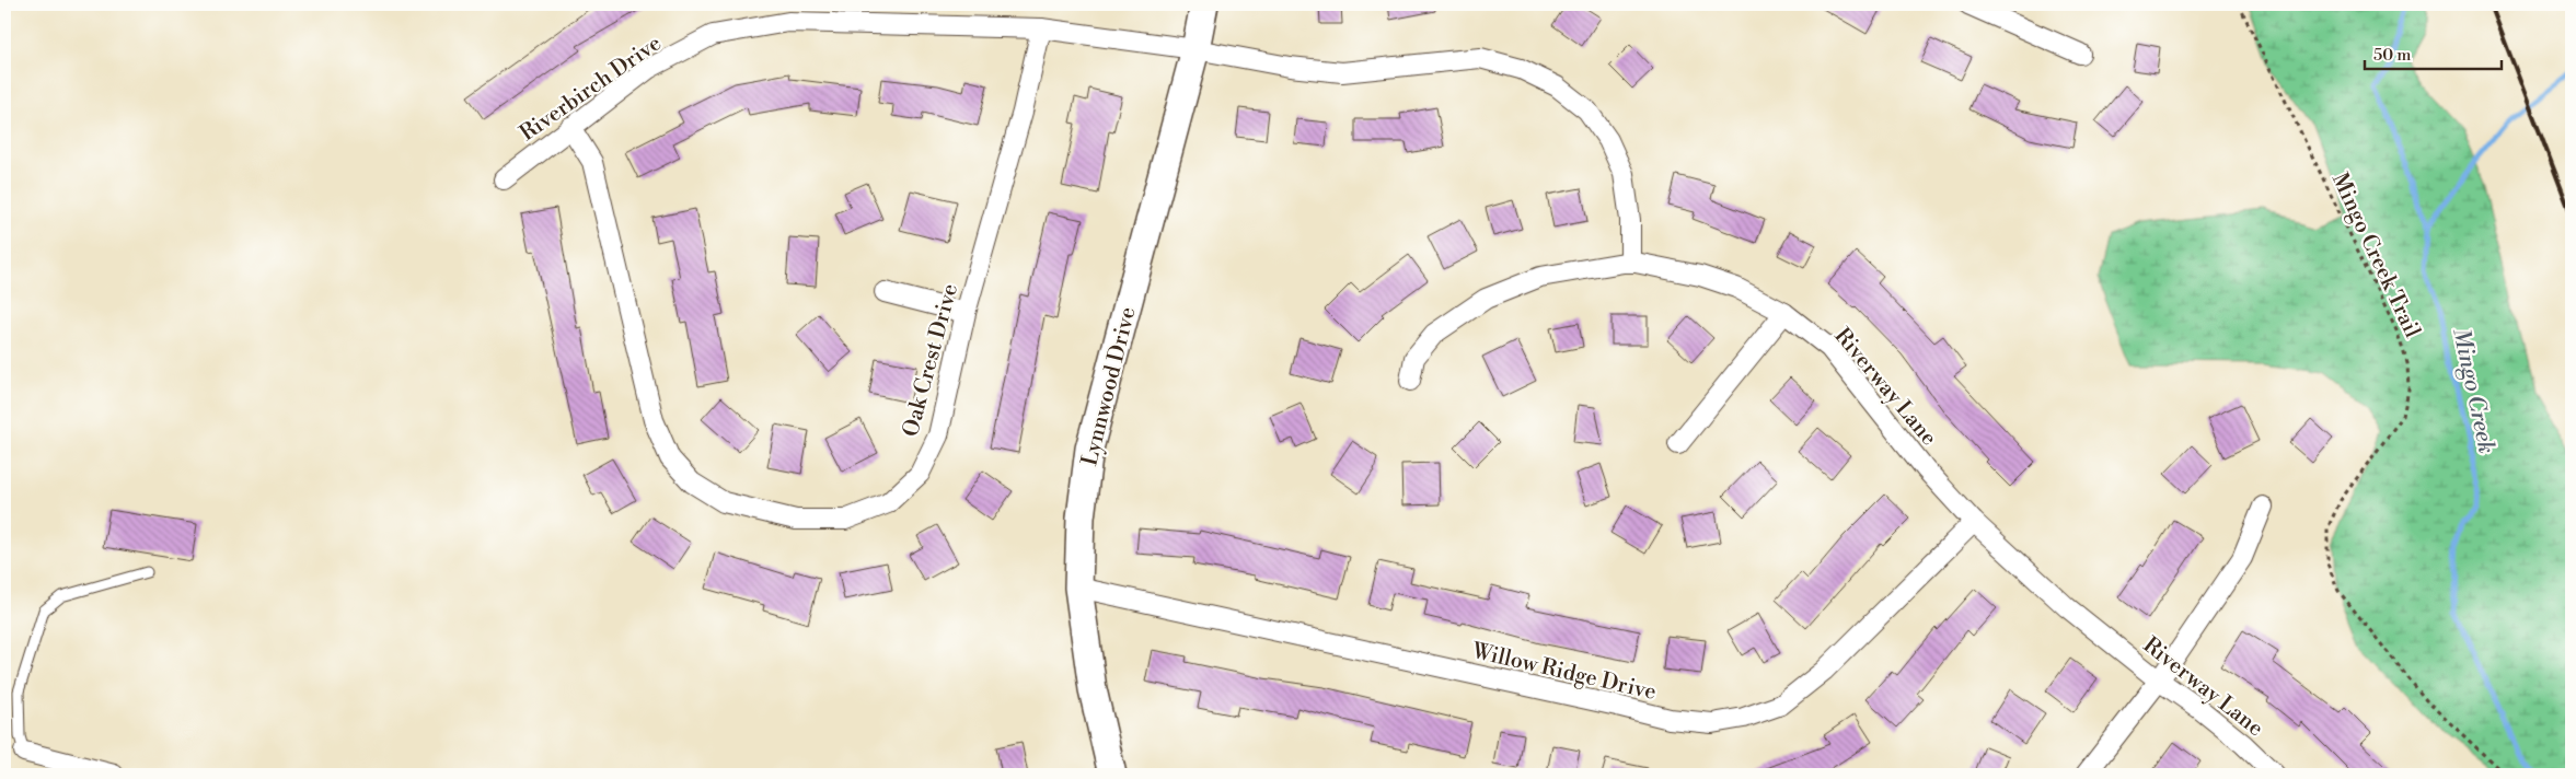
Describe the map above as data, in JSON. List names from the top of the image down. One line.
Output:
{"streets":{"street":["Riverbirch Drive","Oak Crest Drive","Lynnwood Drive","Riverway Lane","Willow Ridge Drive"],"path":["Mingo Creek Trail"]},"crossings":[["Riverbirch Drive","Oak Crest Drive"],["Riverbirch Drive","Lynnwood Drive"],["Riverbirch Drive","Riverway Lane"],["Lynnwood Drive","Willow Ridge Drive"],["Riverway Lane","Willow Ridge Drive"]],"water":["Mingo Creek"],"scale_bar":"50 m"}
